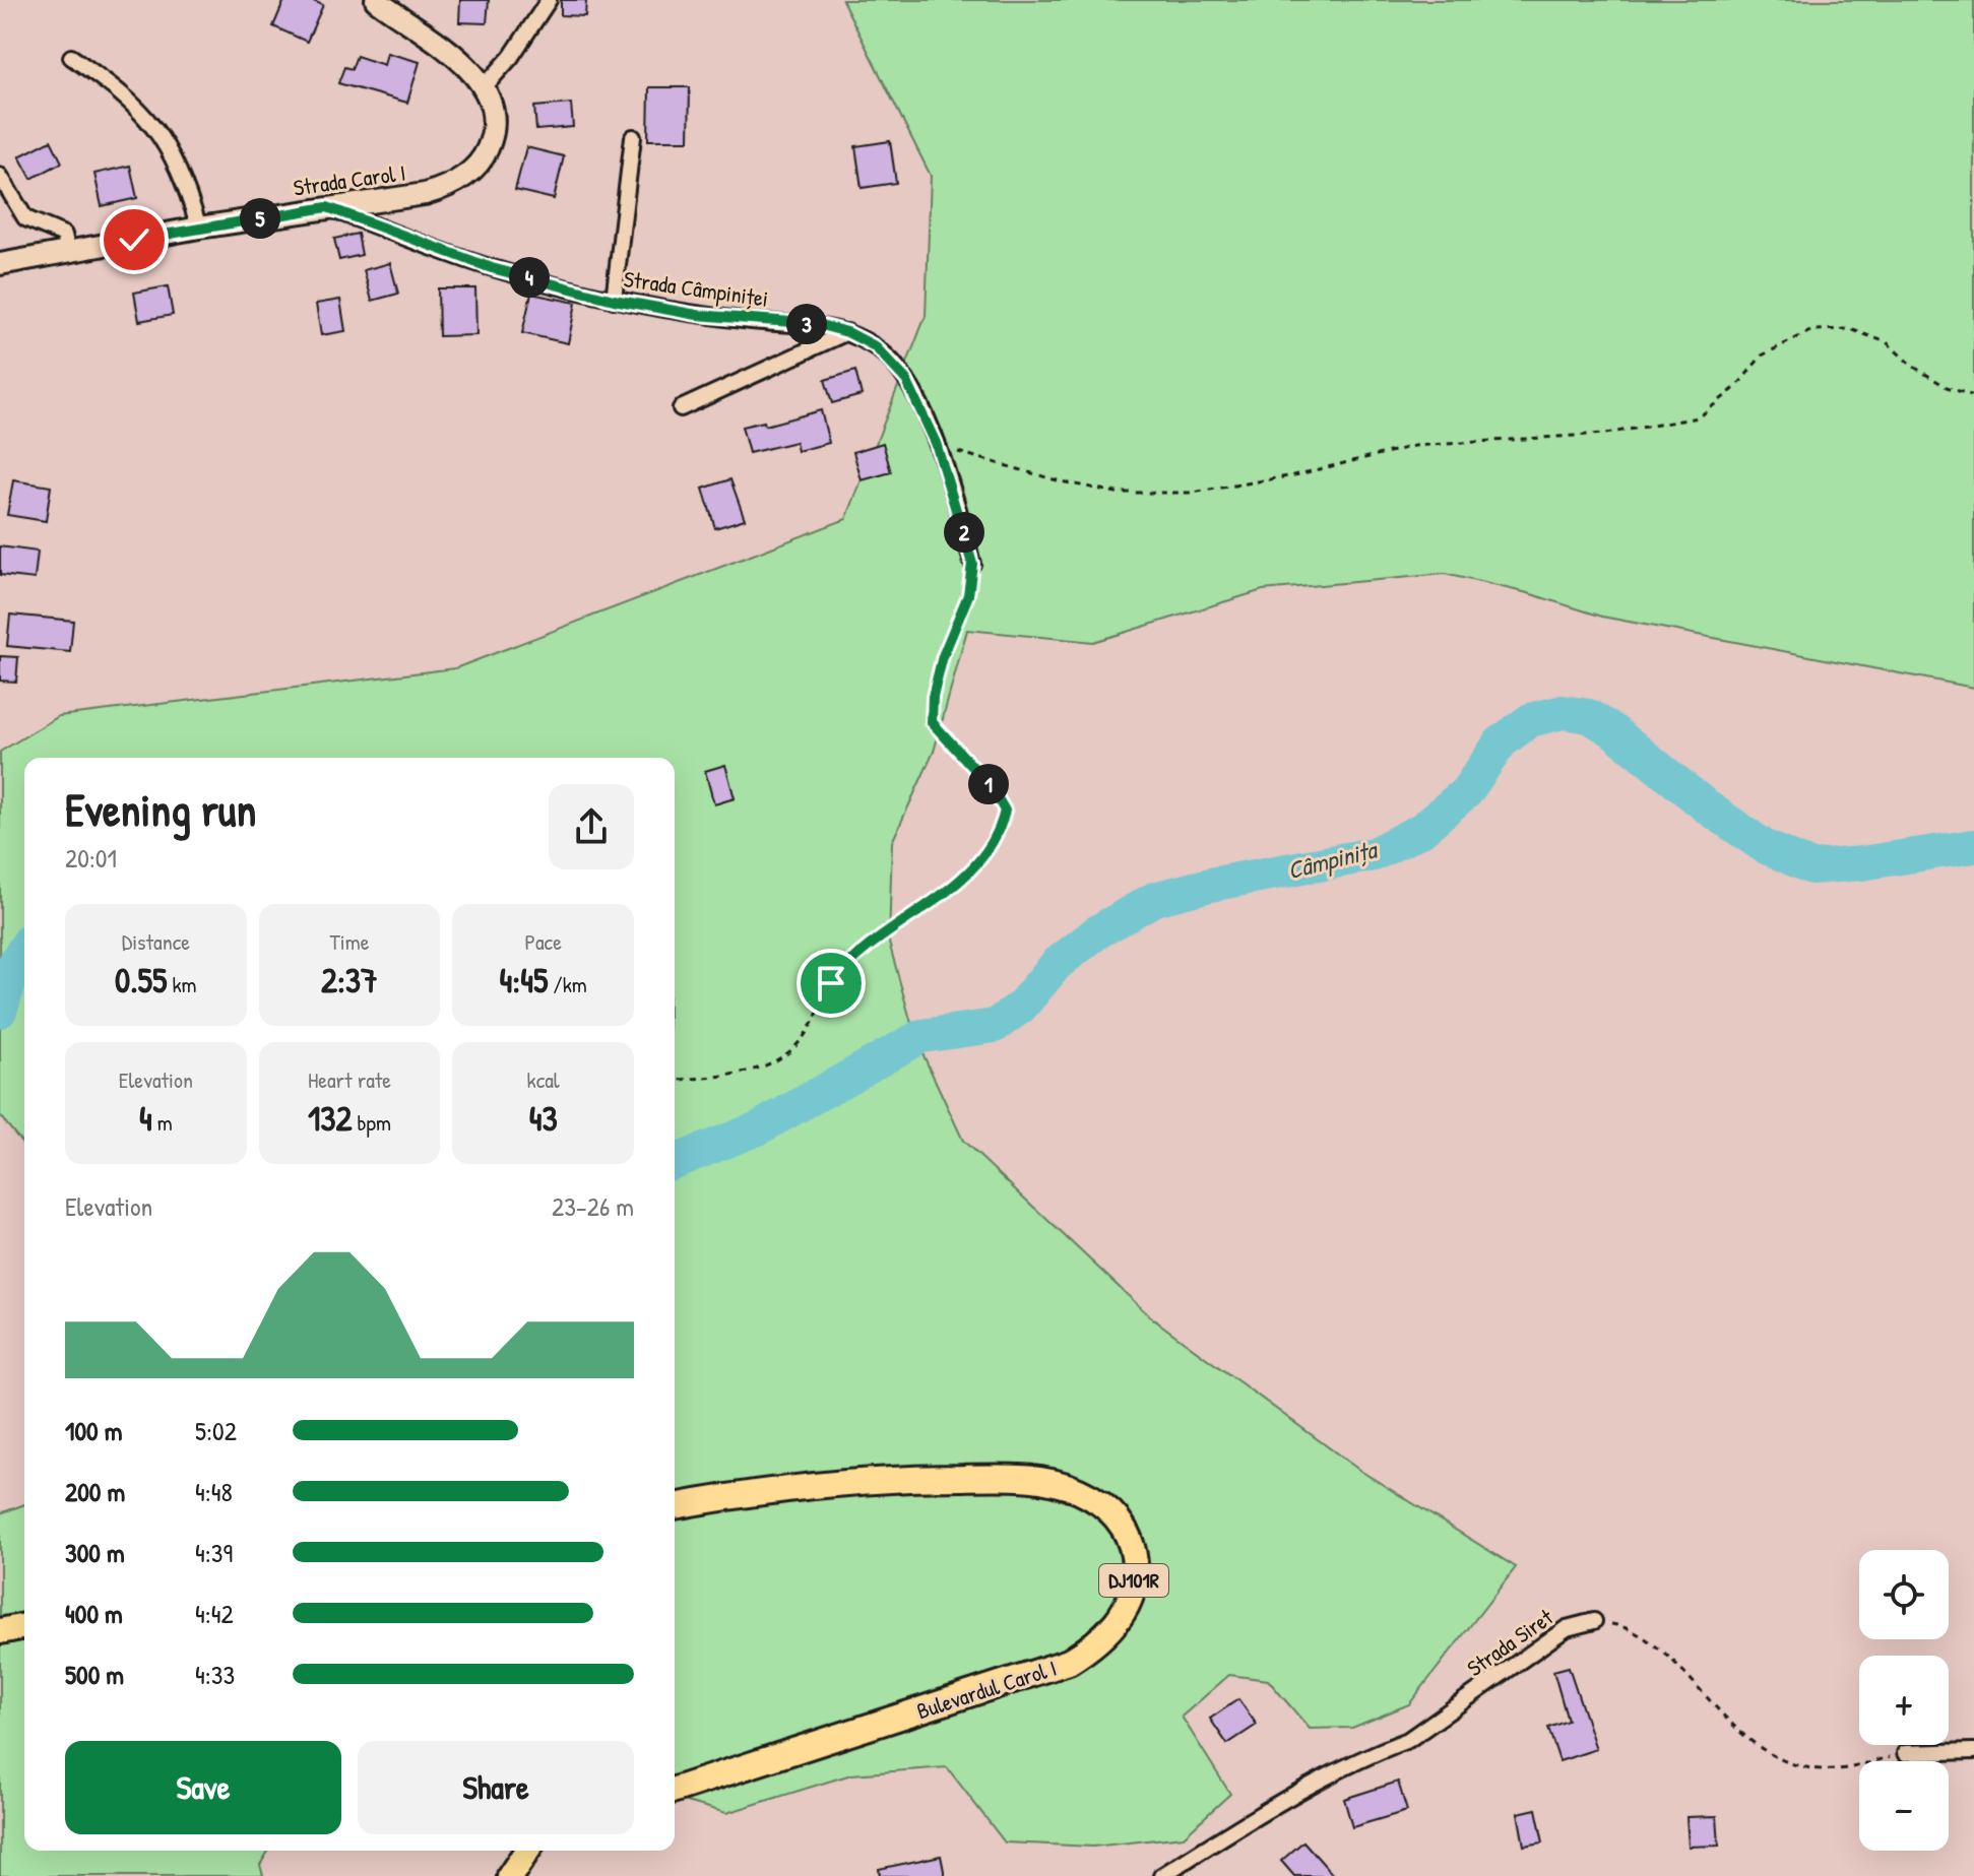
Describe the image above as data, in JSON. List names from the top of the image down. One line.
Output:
{"streets":{"main road":["Strada Carol I","DJ101R","Bulevardul Carol I"],"street":["Strada Câmpiniței","Strada Siret"]},"crossings":[["Strada Carol I","Strada Câmpiniței"]],"water":["Câmpinița"],"page":{"pins":["5","4","3","2","1"],"heading":["Evening run","20:01"],"stats":[["Distance","0.55 km"],["Time","2:37"],["Pace","4:45 /km"],["Elevation","4 m"],["Heart rate","132 bpm"],["kcal","43"]],"chart":["Elevation","23–26 m"],"list":[{"name":"100 m","note":"5:02"},{"name":"200 m","note":"4:48"},{"name":"300 m","note":"4:39"},{"name":"400 m","note":"4:42"},{"name":"500 m","note":"4:33"}],"map_buttons":["+","−"],"buttons":["Save","Share"]}}
